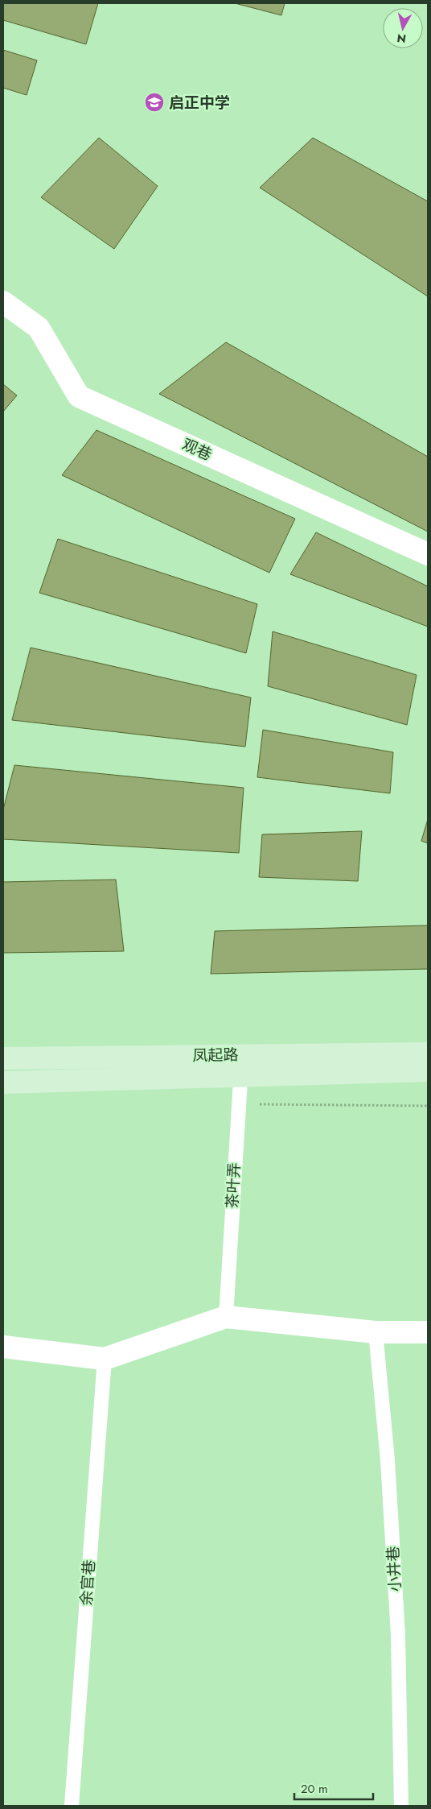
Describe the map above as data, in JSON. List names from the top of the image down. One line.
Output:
{"streets":{"main road":["凤起路"],"street":["观巷"],"lane":["茶叶弄","小井巷","余官巷"]},"crossings":[["凤起路","茶叶弄"]],"places":{"school or university":["启正中学"]},"scale_bar":"20 m","north":"bottom"}
